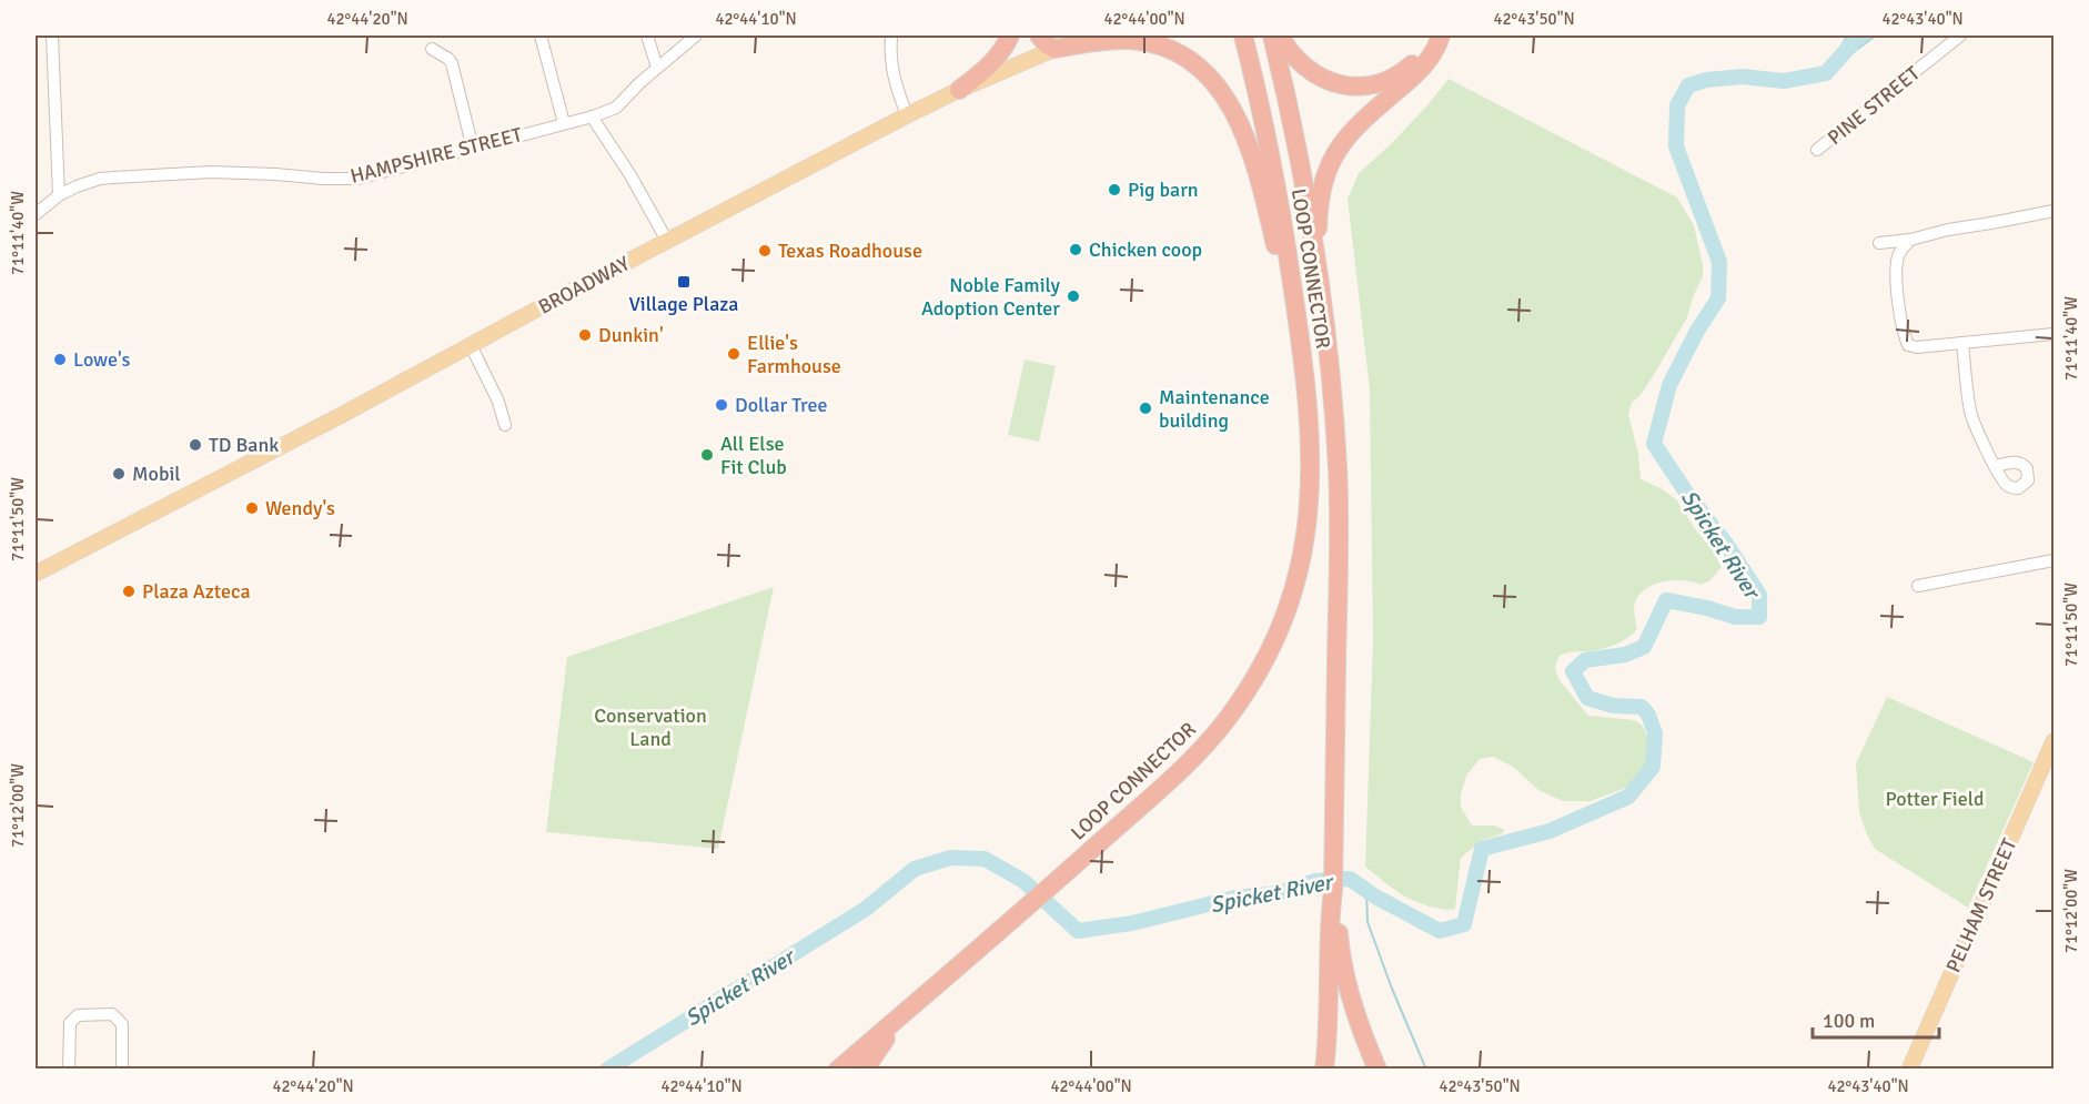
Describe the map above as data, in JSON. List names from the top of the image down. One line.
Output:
{"streets":{"highway":["LOOP CONNECTOR"],"main road":["BROADWAY","PELHAM STREET"],"street":["PINE STREET","HAMPSHIRE STREET"]},"water":["Spicket River"],"parks":["Conservation Land","Potter Field"],"places":{"other":["Pig barn","Chicken coop","Texas Roadhouse","Noble Family Adoption Center","Dunkin'","Ellie's Farmhouse","Lowe's","Dollar Tree","Maintenance building","TD Bank","All Else Fit Club","Mobil","Wendy's","Plaza Azteca"],"transit":["Village Plaza"]},"scale_bar":"100 m","coordinates":["42°44'20\"N","42°44'10\"N","42°44'00\"N","42°43'50\"N","42°43'40\"N","71°11'40\"W","71°11'50\"W","71°12'00\"W"]}
